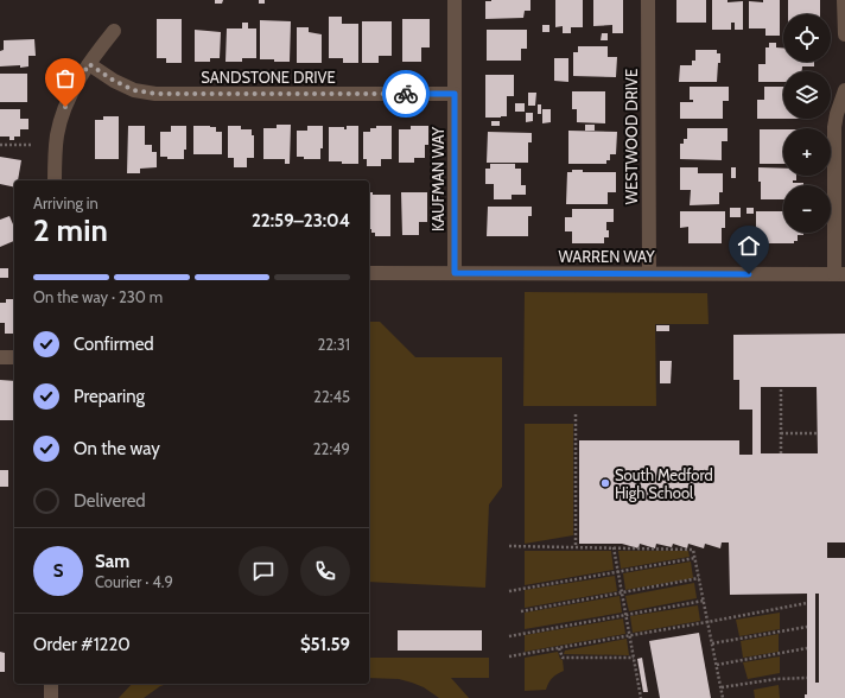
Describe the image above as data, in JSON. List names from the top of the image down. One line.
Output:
{"streets":{"street":["SANDSTONE DRIVE","WESTWOOD DRIVE","KAUFMAN WAY","WARREN WAY"]},"crossings":[["SANDSTONE DRIVE","KAUFMAN WAY"],["WESTWOOD DRIVE","WARREN WAY"],["KAUFMAN WAY","WARREN WAY"]],"places":["South Medford High School"],"page":{"map_buttons":["+","−"],"heading":["2 min","Arriving in","22:59–23:04"],"panel":["Sam","Courier · 4.9","Order #1220","$51.59"],"bar":"On the way · 230 m","list":[["Confirmed","22:31"],["Preparing","22:45"],["On the way","22:49"],"Delivered"],"round":"S"}}
